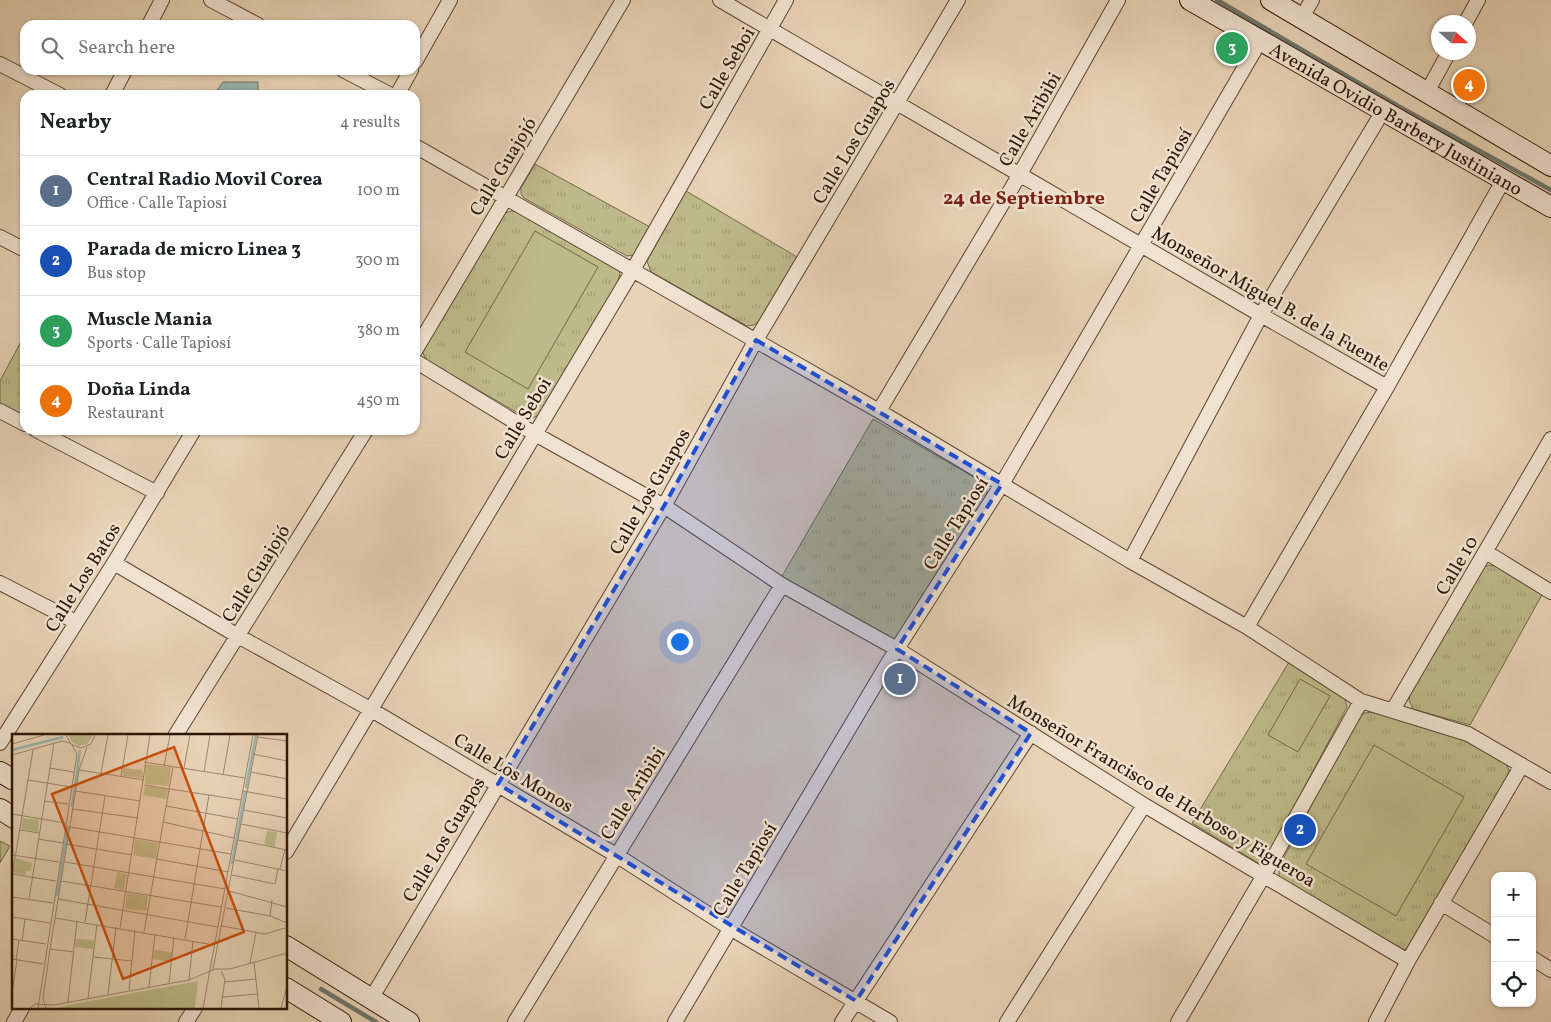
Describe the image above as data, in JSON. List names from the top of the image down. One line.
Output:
{"streets":{"street":["Calle Seboi","Avenida Ovidio Barbery Justiniano","Calle Aribibi","Calle Los Guapos","Calle Guajojó","Calle Tapiosí","Monseñor Miguel B. de la Fuente","Calle 10","Calle Los Batos","Calle Los Monos","Monseñor Francisco de Herboso y Figueroa"]},"crossings":[["Calle Seboi","Monseñor Miguel B. de la Fuente"],["Calle Seboi","Calle Los Monos"],["Calle Seboi","Monseñor Francisco de Herboso y Figueroa"],["Avenida Ovidio Barbery Justiniano","Calle Tapiosí"],["Calle Aribibi","Monseñor Miguel B. de la Fuente"],["Calle Aribibi","Calle Los Monos"],["Calle Aribibi","Monseñor Francisco de Herboso y Figueroa"],["Calle Los Guapos","Monseñor Miguel B. de la Fuente"],["Calle Los Guapos","Calle Los Monos"],["Calle Los Guapos","Monseñor Francisco de Herboso y Figueroa"],["Calle Guajojó","Calle Los Monos"],["Calle Tapiosí","Monseñor Miguel B. de la Fuente"],["Calle Tapiosí","Calle Los Monos"],["Calle Tapiosí","Monseñor Francisco de Herboso y Figueroa"],["Calle Los Batos","Calle Los Monos"]],"districts":["24 de Septiembre"],"north":"right","page":{"search":"Search here","pins":["3","4","1","2"],"heading":["Nearby","4 results"],"list":[{"mark":"1","name":"Central Radio Movil Corea","note":"Office · Calle Tapiosí","value":"100 m"},{"mark":"2","name":"Parada de micro Linea 3","note":"Bus stop","value":"300 m"},{"mark":"3","name":"Muscle Mania","note":"Sports · Calle Tapiosí","value":"380 m"},{"mark":"4","name":"Doña Linda","note":"Restaurant","value":"450 m"}],"map_buttons":["+","−"]}}
